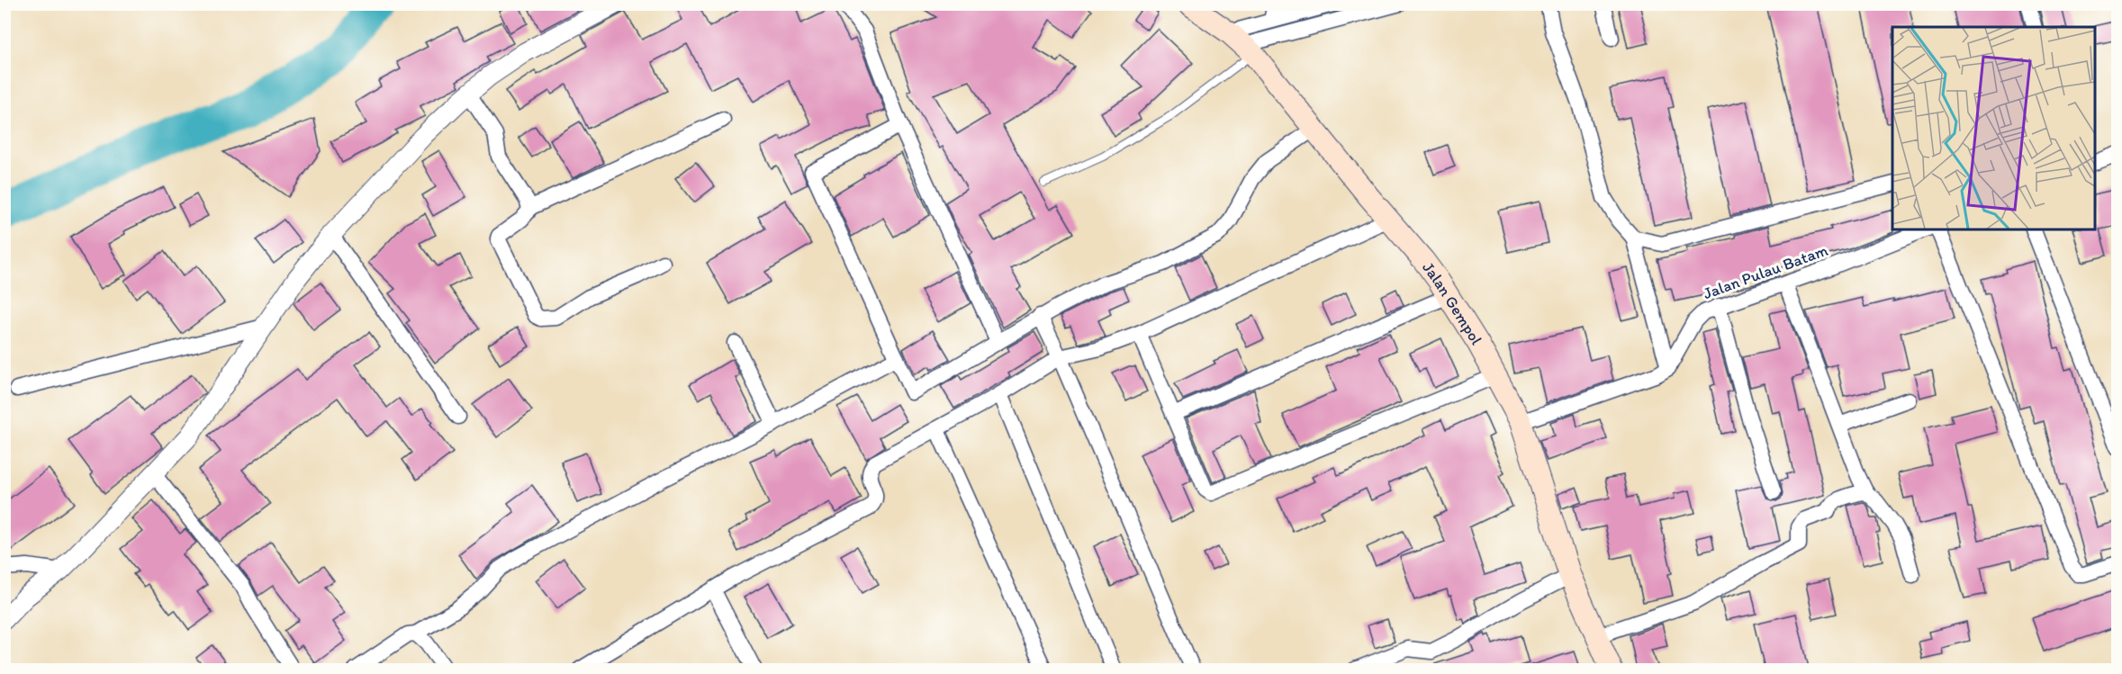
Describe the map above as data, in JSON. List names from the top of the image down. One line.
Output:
{"streets":{"main road":["Jalan Gempol"],"street":["Jalan Pulau Batam"]}}
